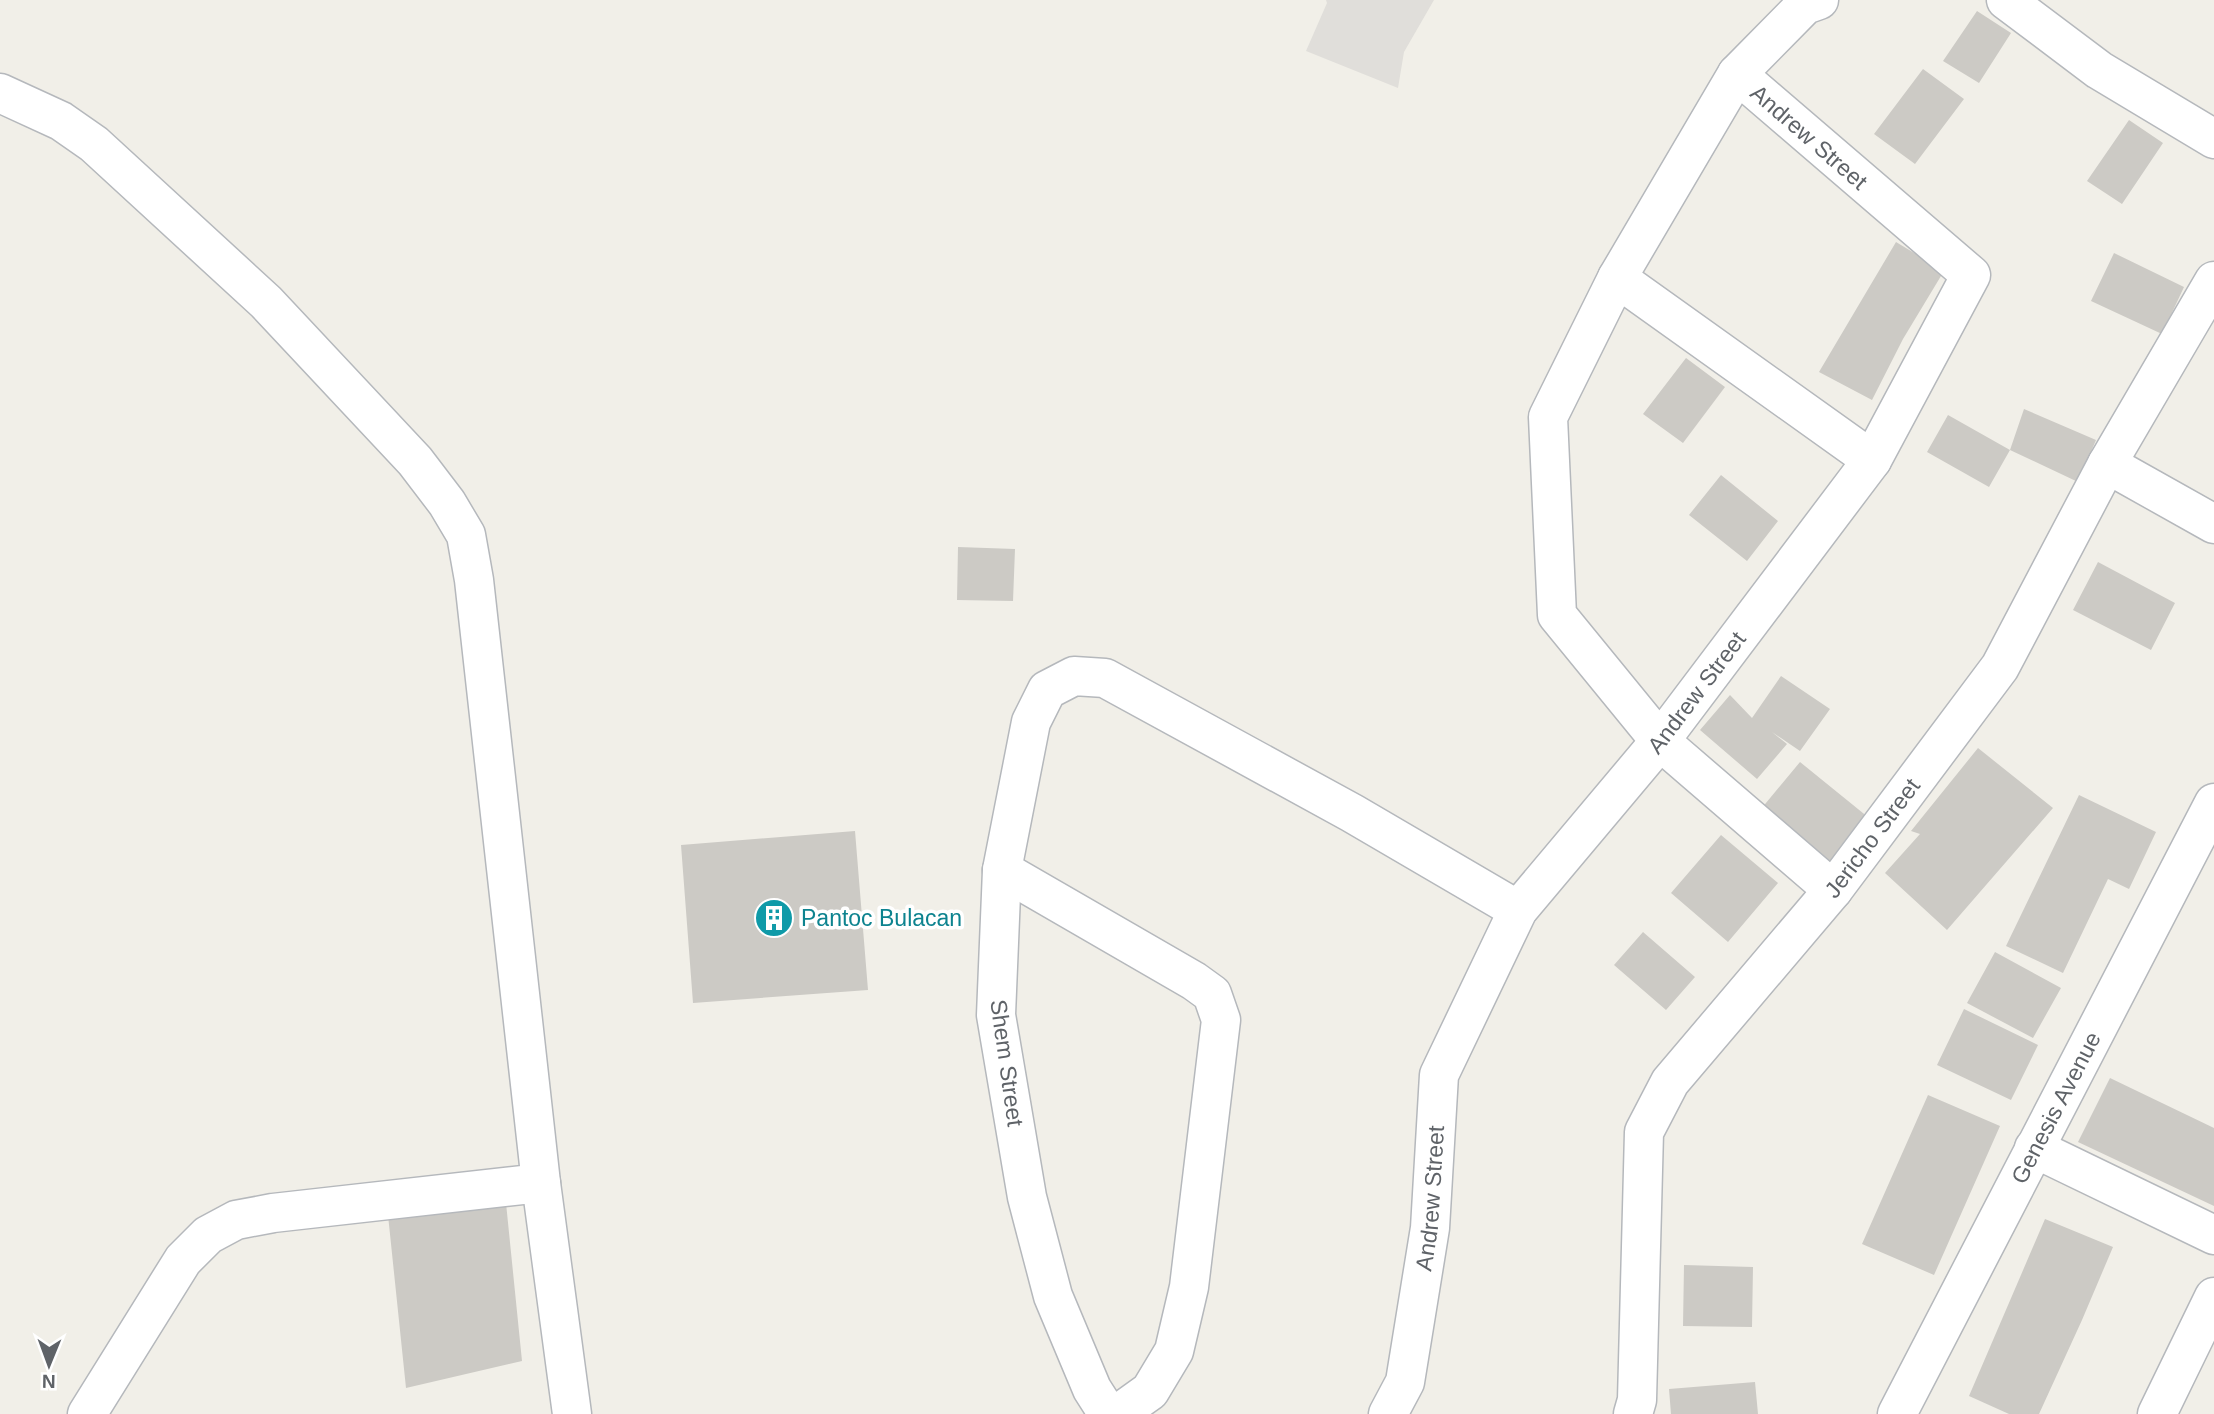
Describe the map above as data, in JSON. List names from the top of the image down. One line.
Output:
{"streets":{"street":["Andrew Street","Jericho Street","Shem Street","Genesis Avenue"]},"crossings":[["Andrew Street","Shem Street"]],"places":{"building":["Pantoc Bulacan"]},"north":"bottom"}
